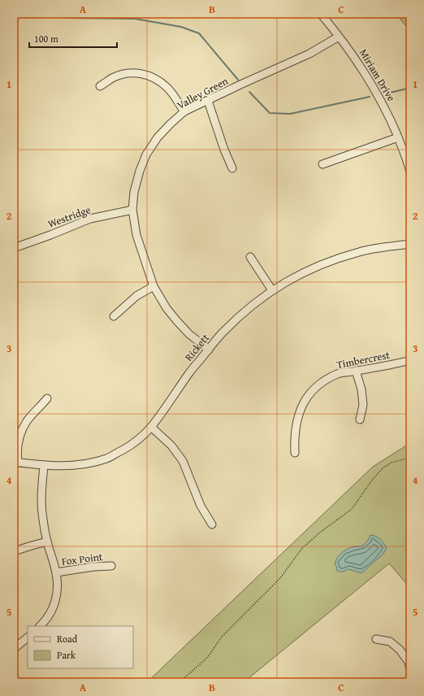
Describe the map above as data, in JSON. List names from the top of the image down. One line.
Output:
{"streets":{"street":["Miriam Drive","Valley Green","Westridge","Rickett","Timbercrest","Fox Point"]},"crossings":[["Miriam Drive","Valley Green"],["Valley Green","Westridge"],["Valley Green","Rickett"]],"legend":["Road","Park"],"scale_bar":"100 m","grid":{"columns":["A","B","C"],"rows":["1","2","3","4","5"]}}
